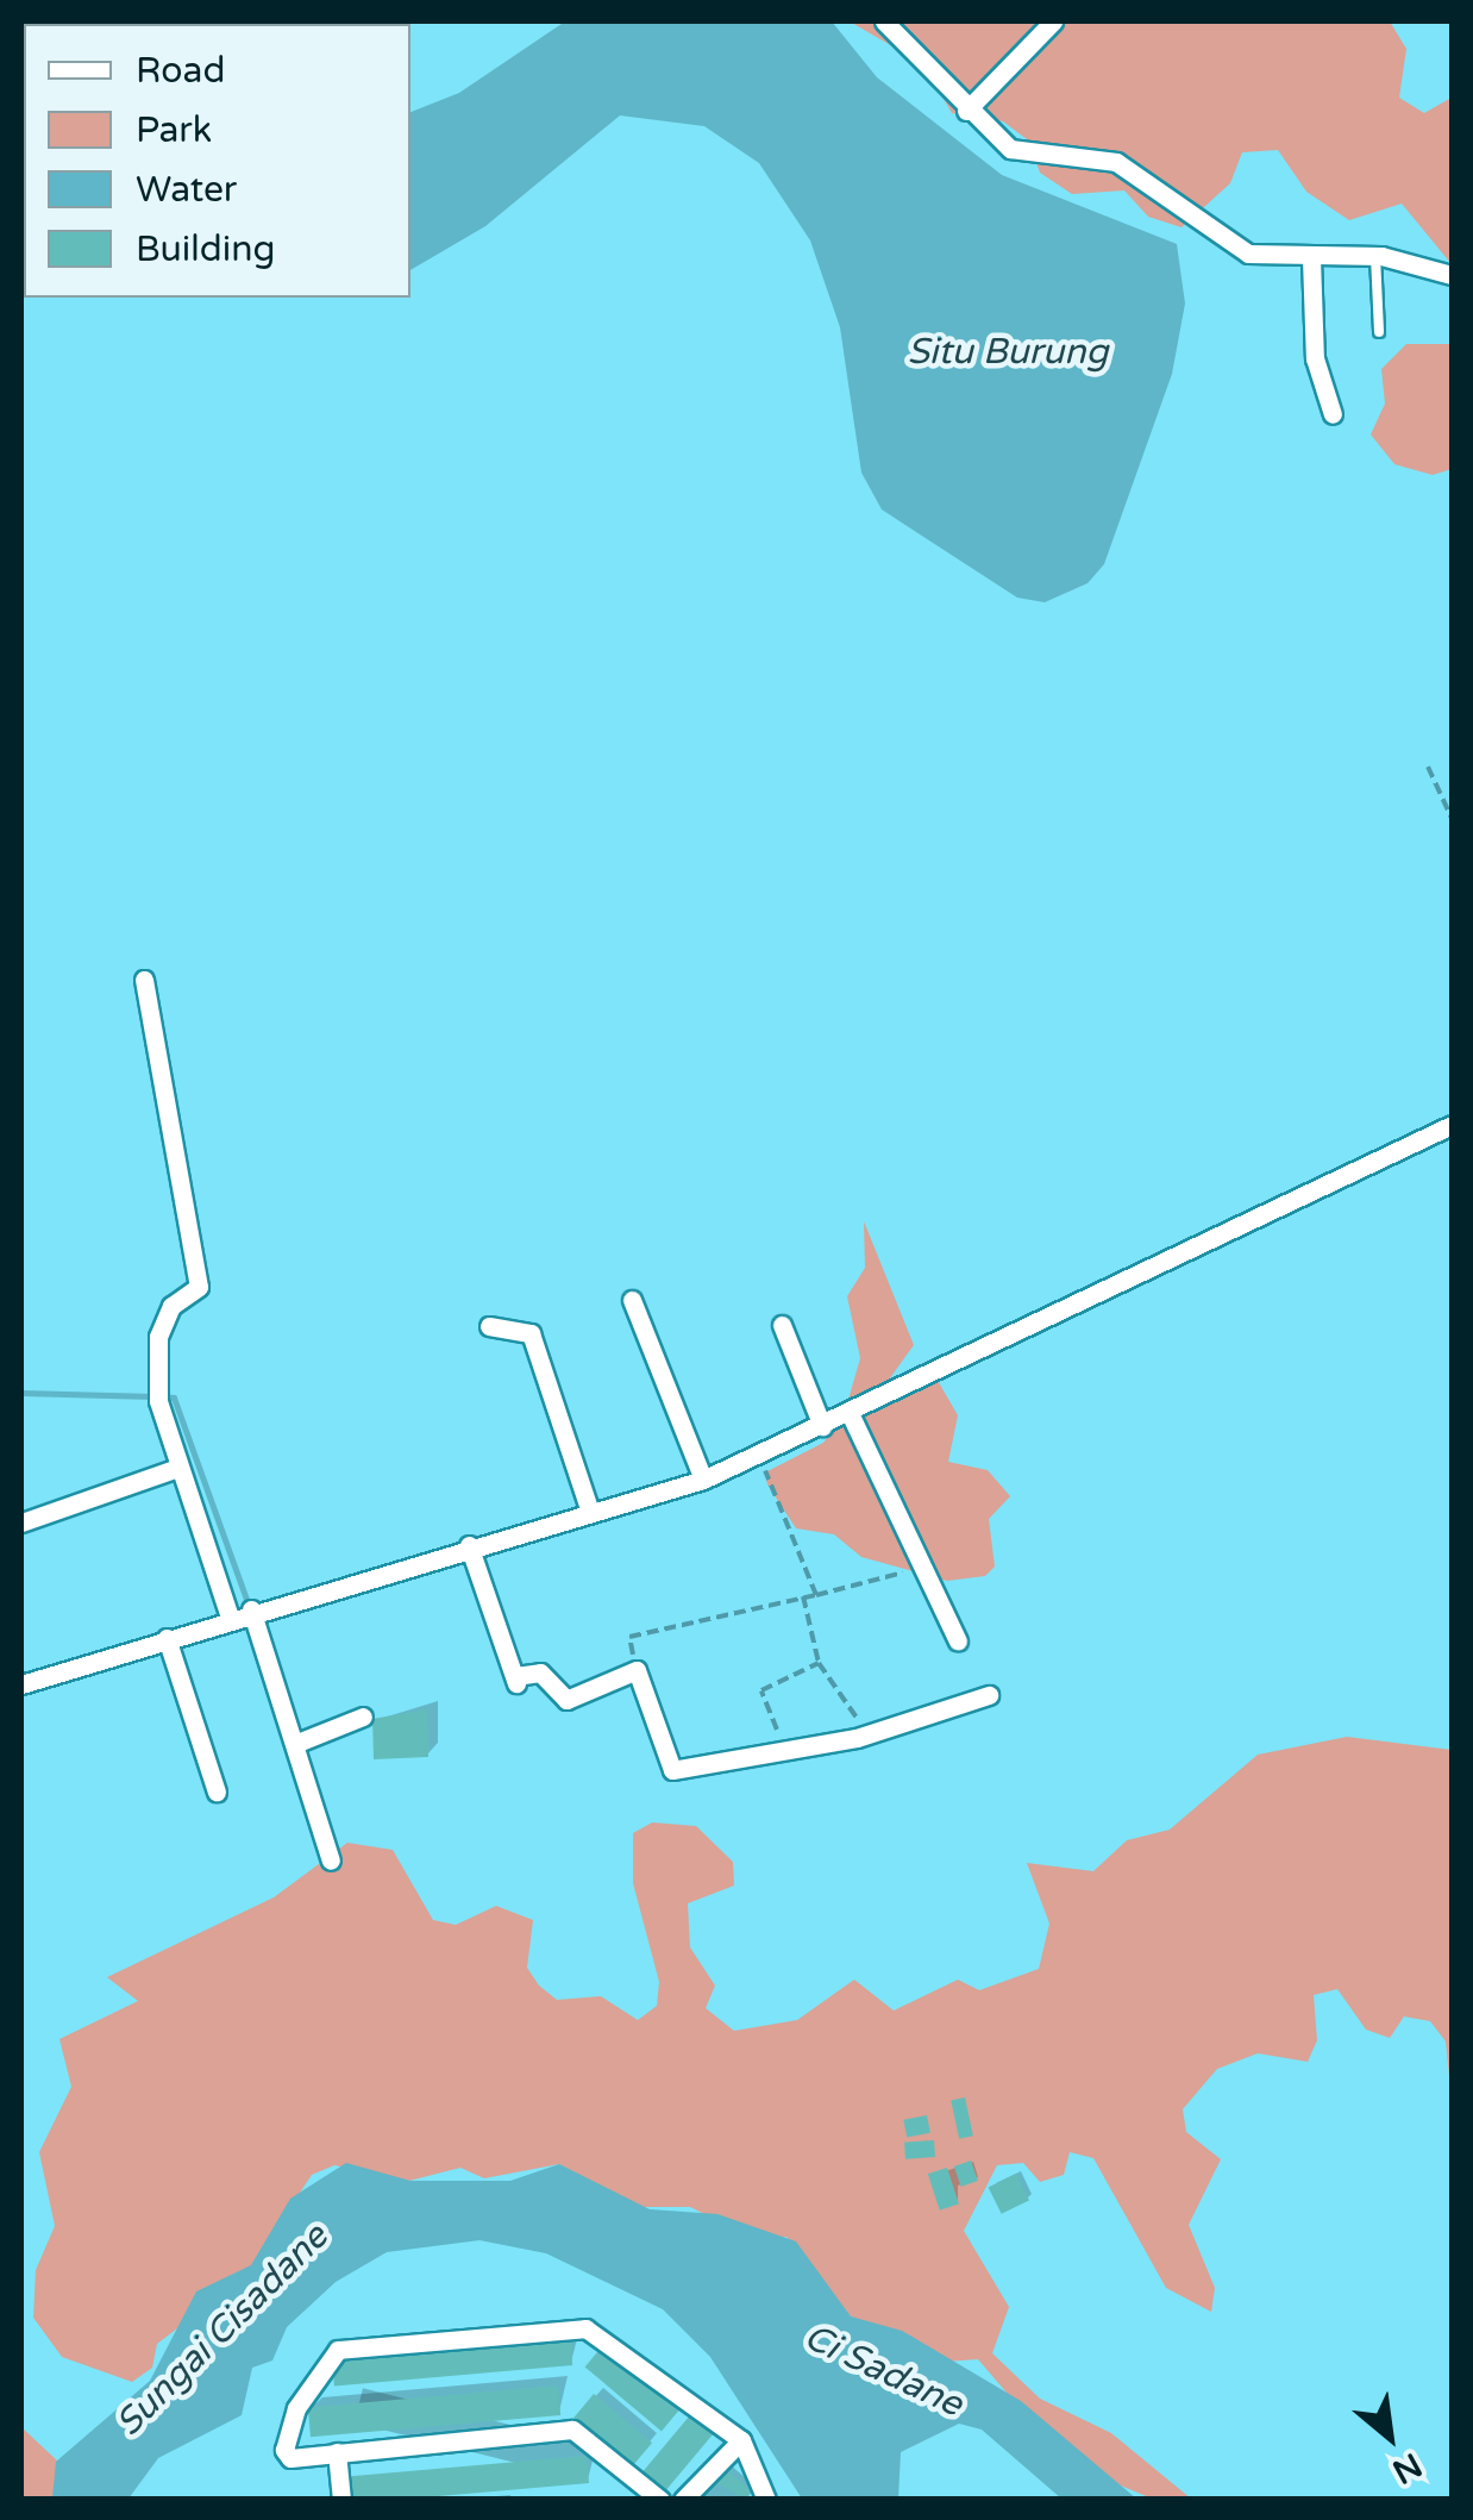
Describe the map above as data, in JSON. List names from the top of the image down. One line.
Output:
{"water":["Situ Burung","Sungai Cisadane","Ci Sadane"],"legend":["Road","Park","Water","Building"],"north":"bottom right"}
